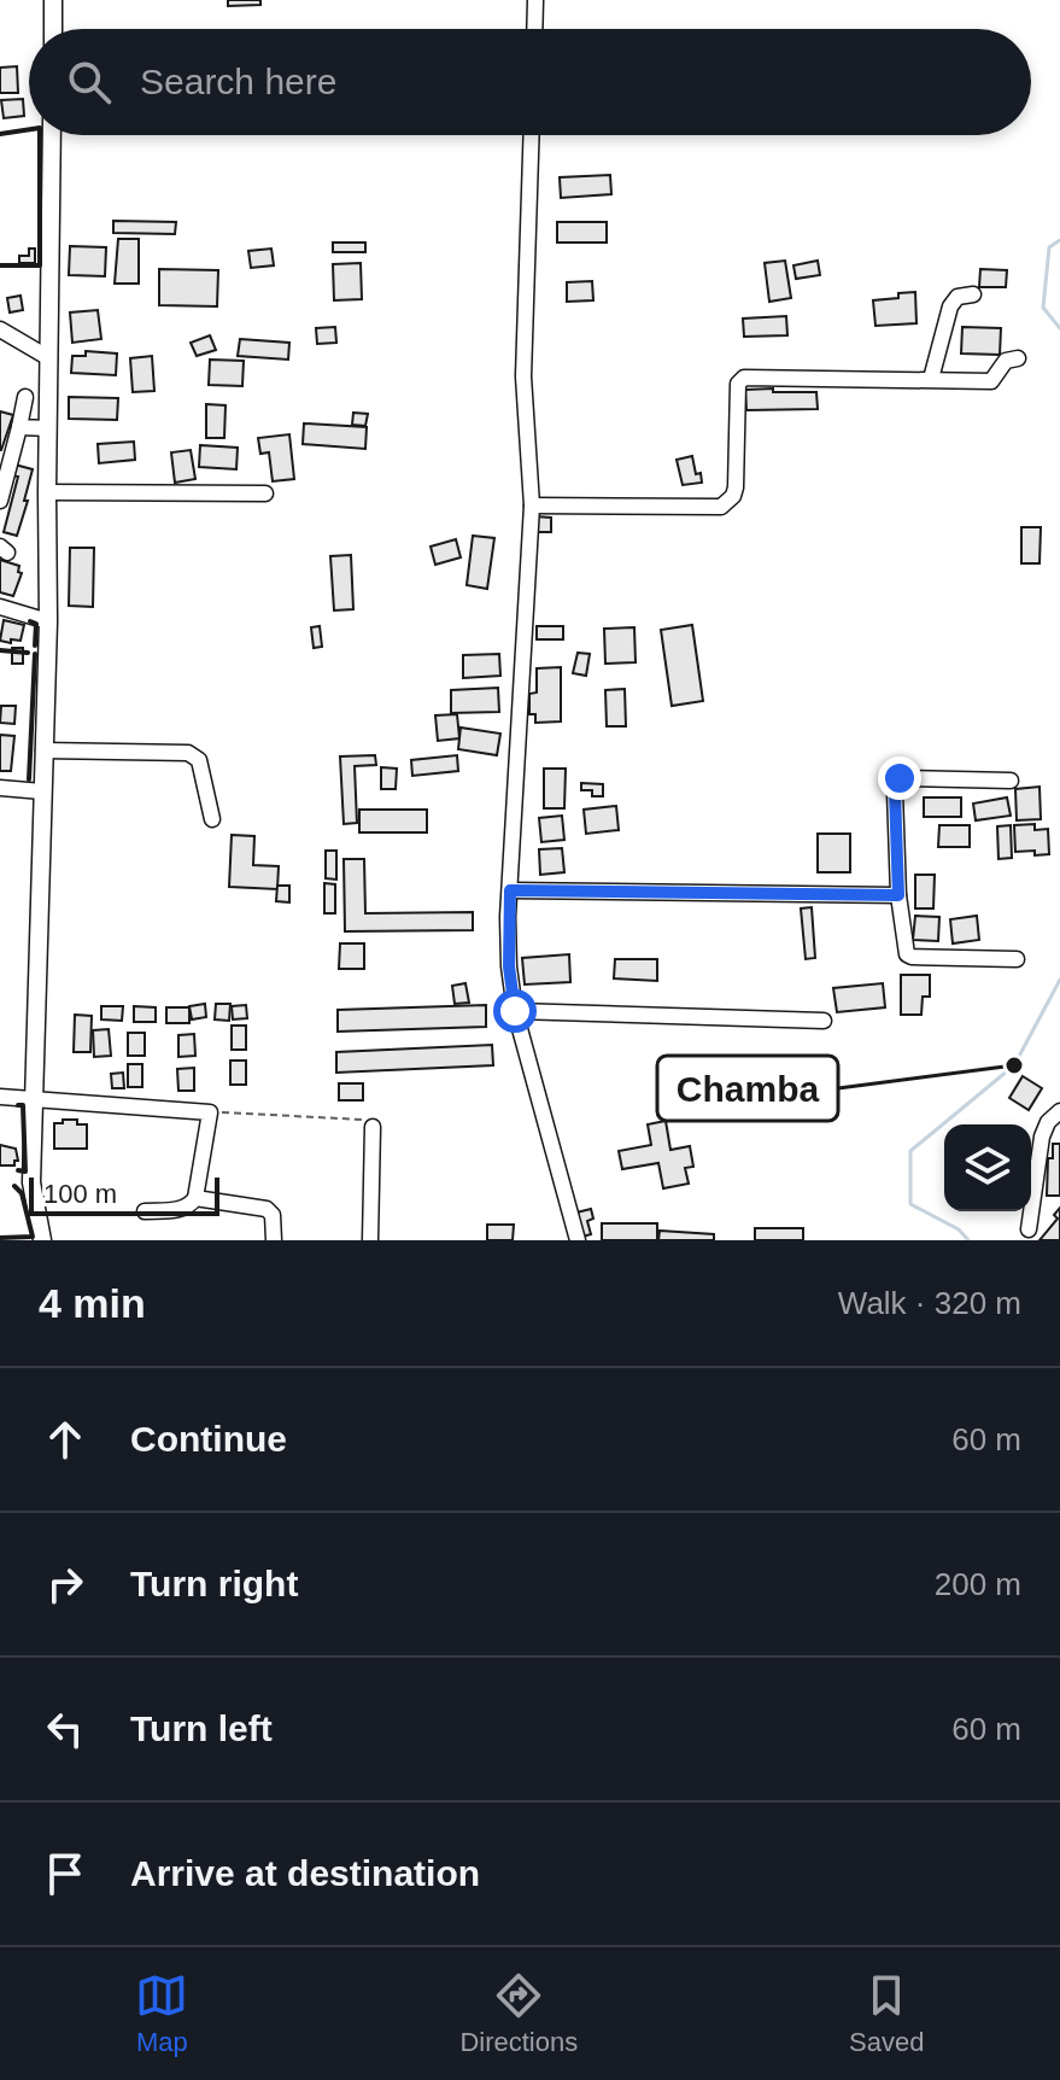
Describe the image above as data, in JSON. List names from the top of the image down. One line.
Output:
{"places":["Chamba"],"scale_bar":"100 m","page":{"search":"Search here","scale":"100 m","heading":["4 min","Walk · 320 m"],"list":[["Continue","60 m"],["Turn right","200 m"],["Turn left","60 m"],"Arrive at destination"],"nav":["Map","Directions","Saved"]}}
